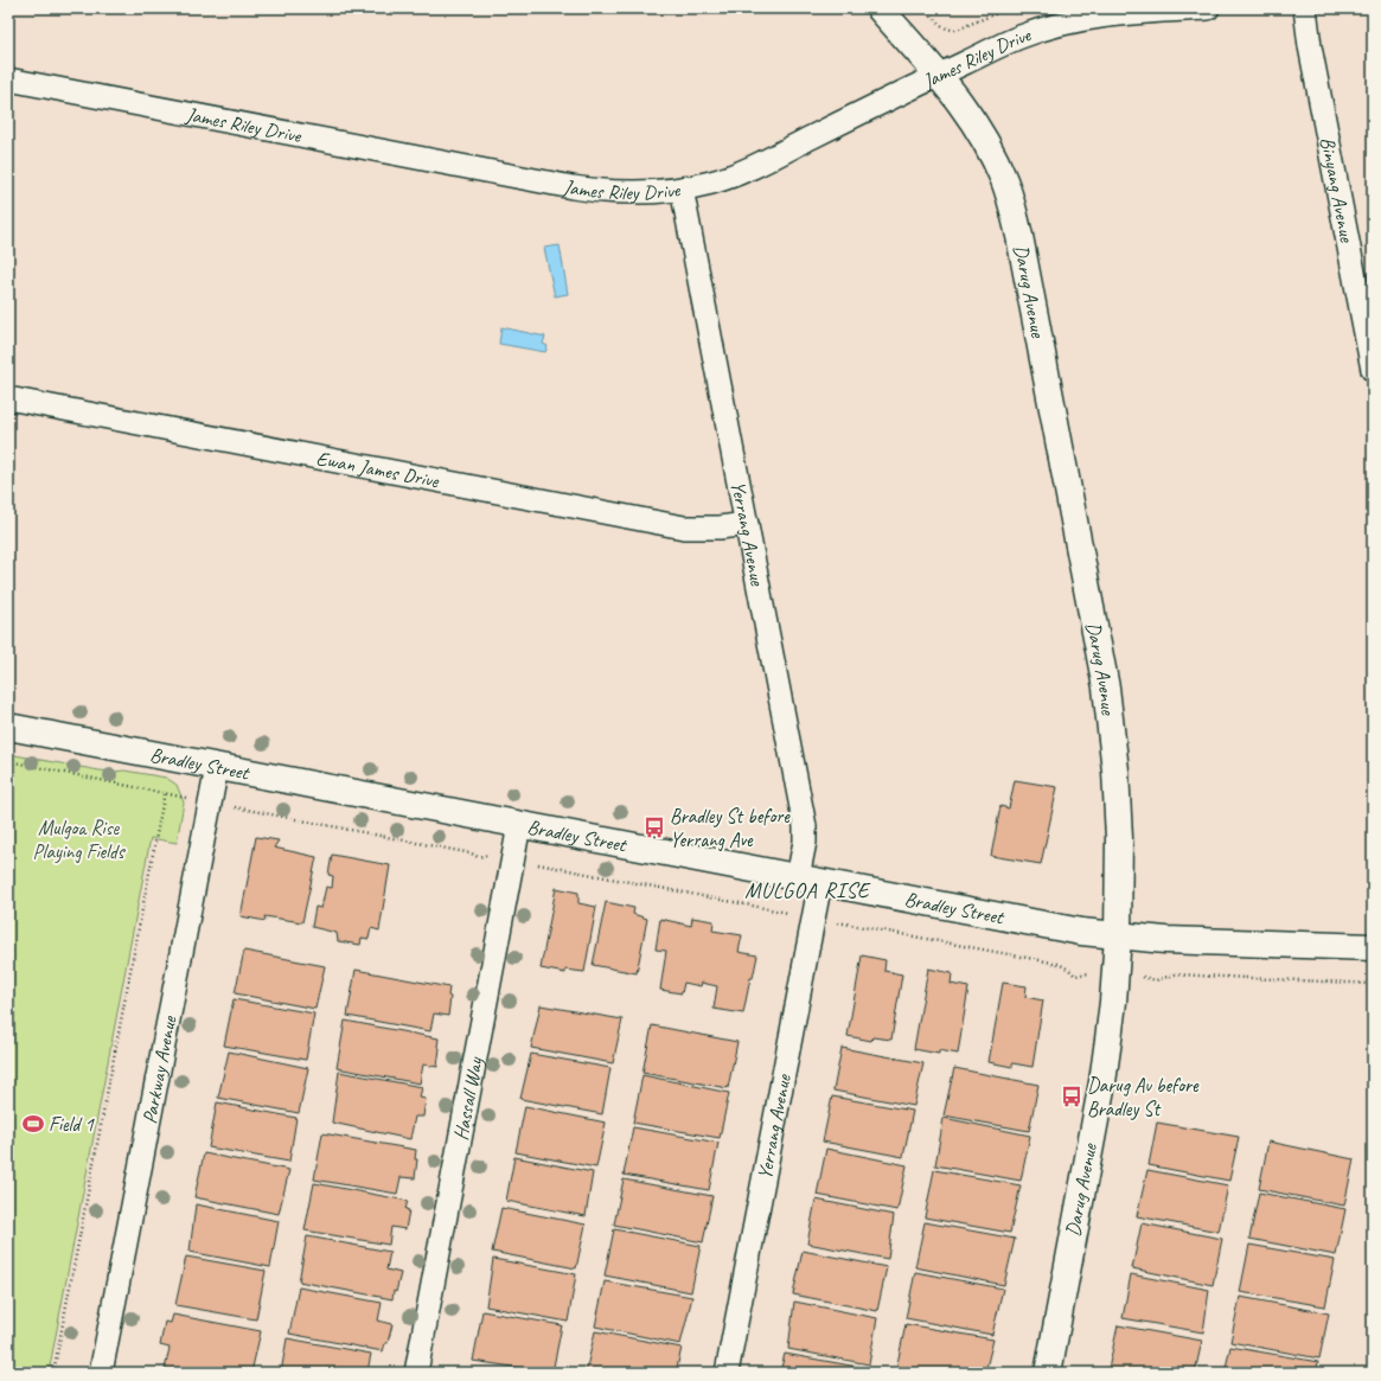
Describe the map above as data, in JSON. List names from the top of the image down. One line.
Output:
{"streets":{"street":["James Riley Drive","Binyang Avenue","Darug Avenue","Ewan James Drive","Yerrang Avenue","Bradley Street","Parkway Avenue","Hassall Way"]},"crossings":[["James Riley Drive","Darug Avenue"],["James Riley Drive","Yerrang Avenue"],["Darug Avenue","Bradley Street"],["Ewan James Drive","Yerrang Avenue"],["Yerrang Avenue","Bradley Street"],["Bradley Street","Parkway Avenue"],["Bradley Street","Hassall Way"]],"districts":["MULGOA RISE"],"parks":["Mulgoa Rise Playing Fields"],"places":{"bus stop":["Bradley St before Yerrang Ave","Darug Av before Bradley St"],"sports":["Field 1"]}}
